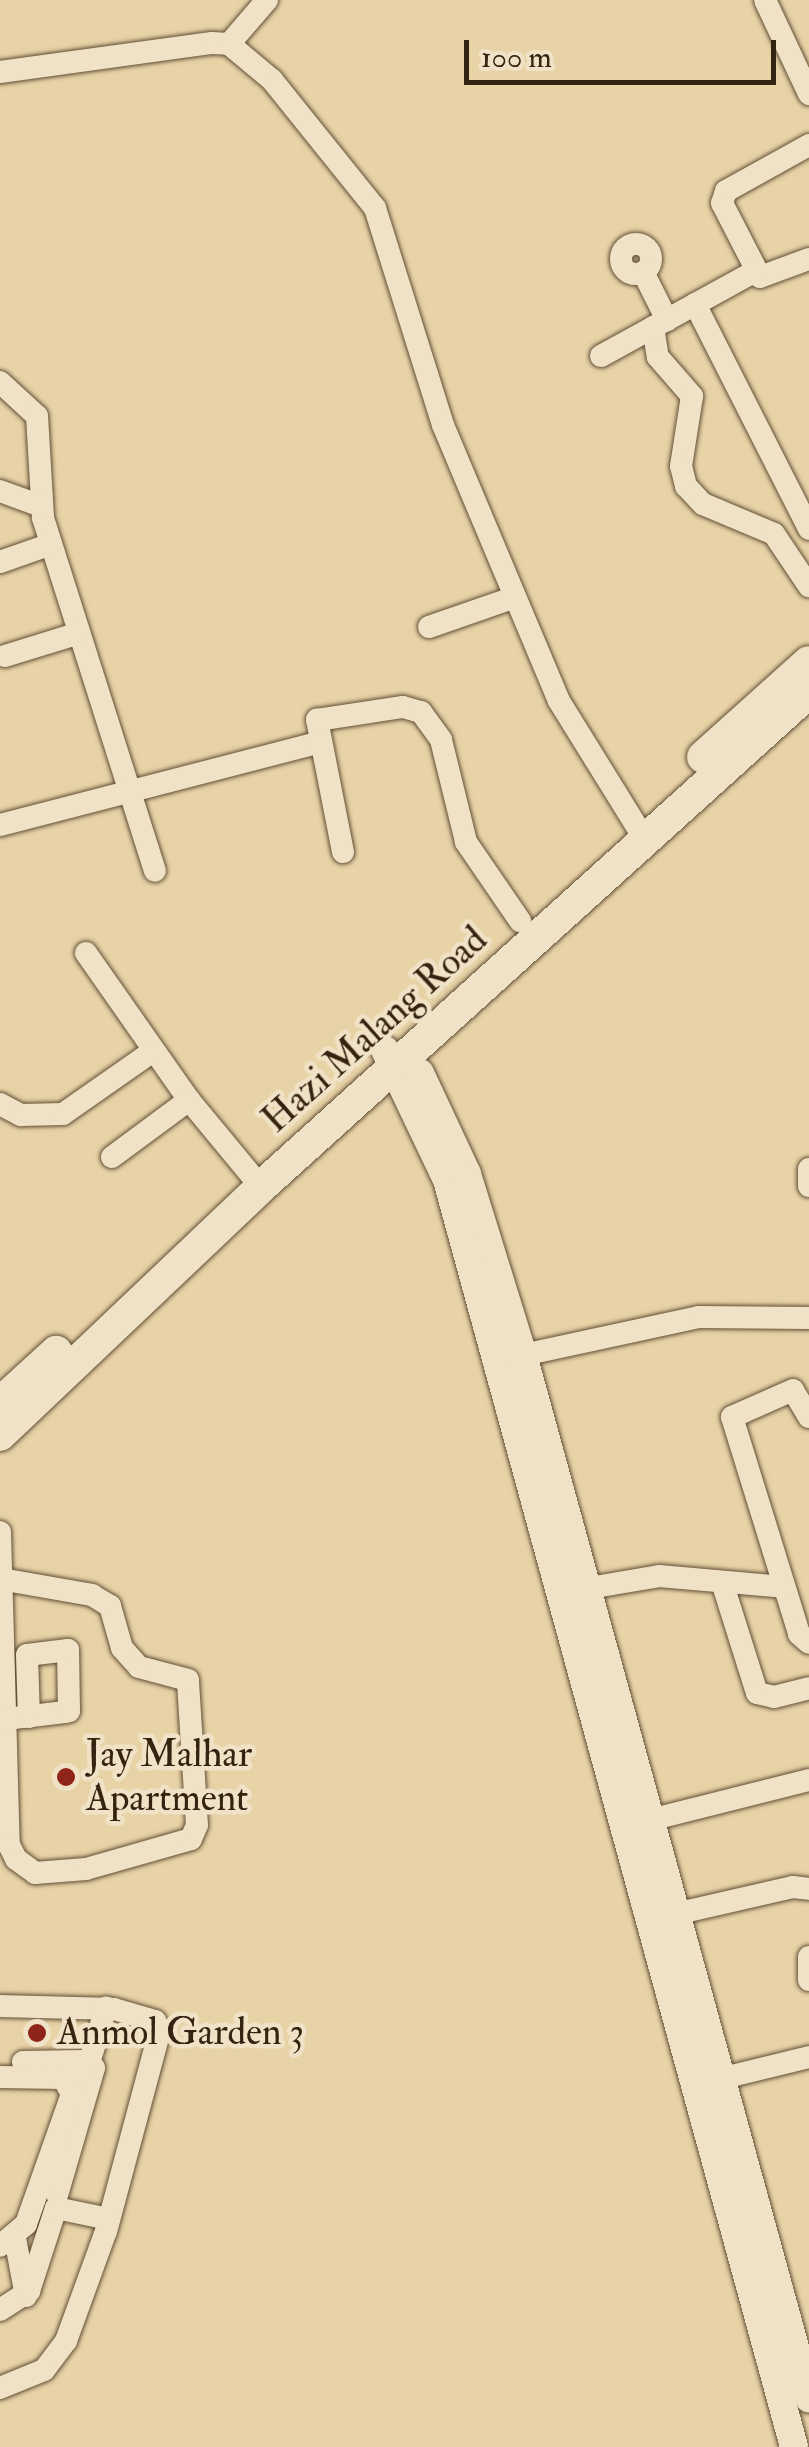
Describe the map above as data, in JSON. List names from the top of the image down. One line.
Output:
{"streets":{"main road":["Hazi Malang Road"]},"places":["Jay Malhar Apartment","Anmol Garden 3"],"scale_bar":"100 m"}
